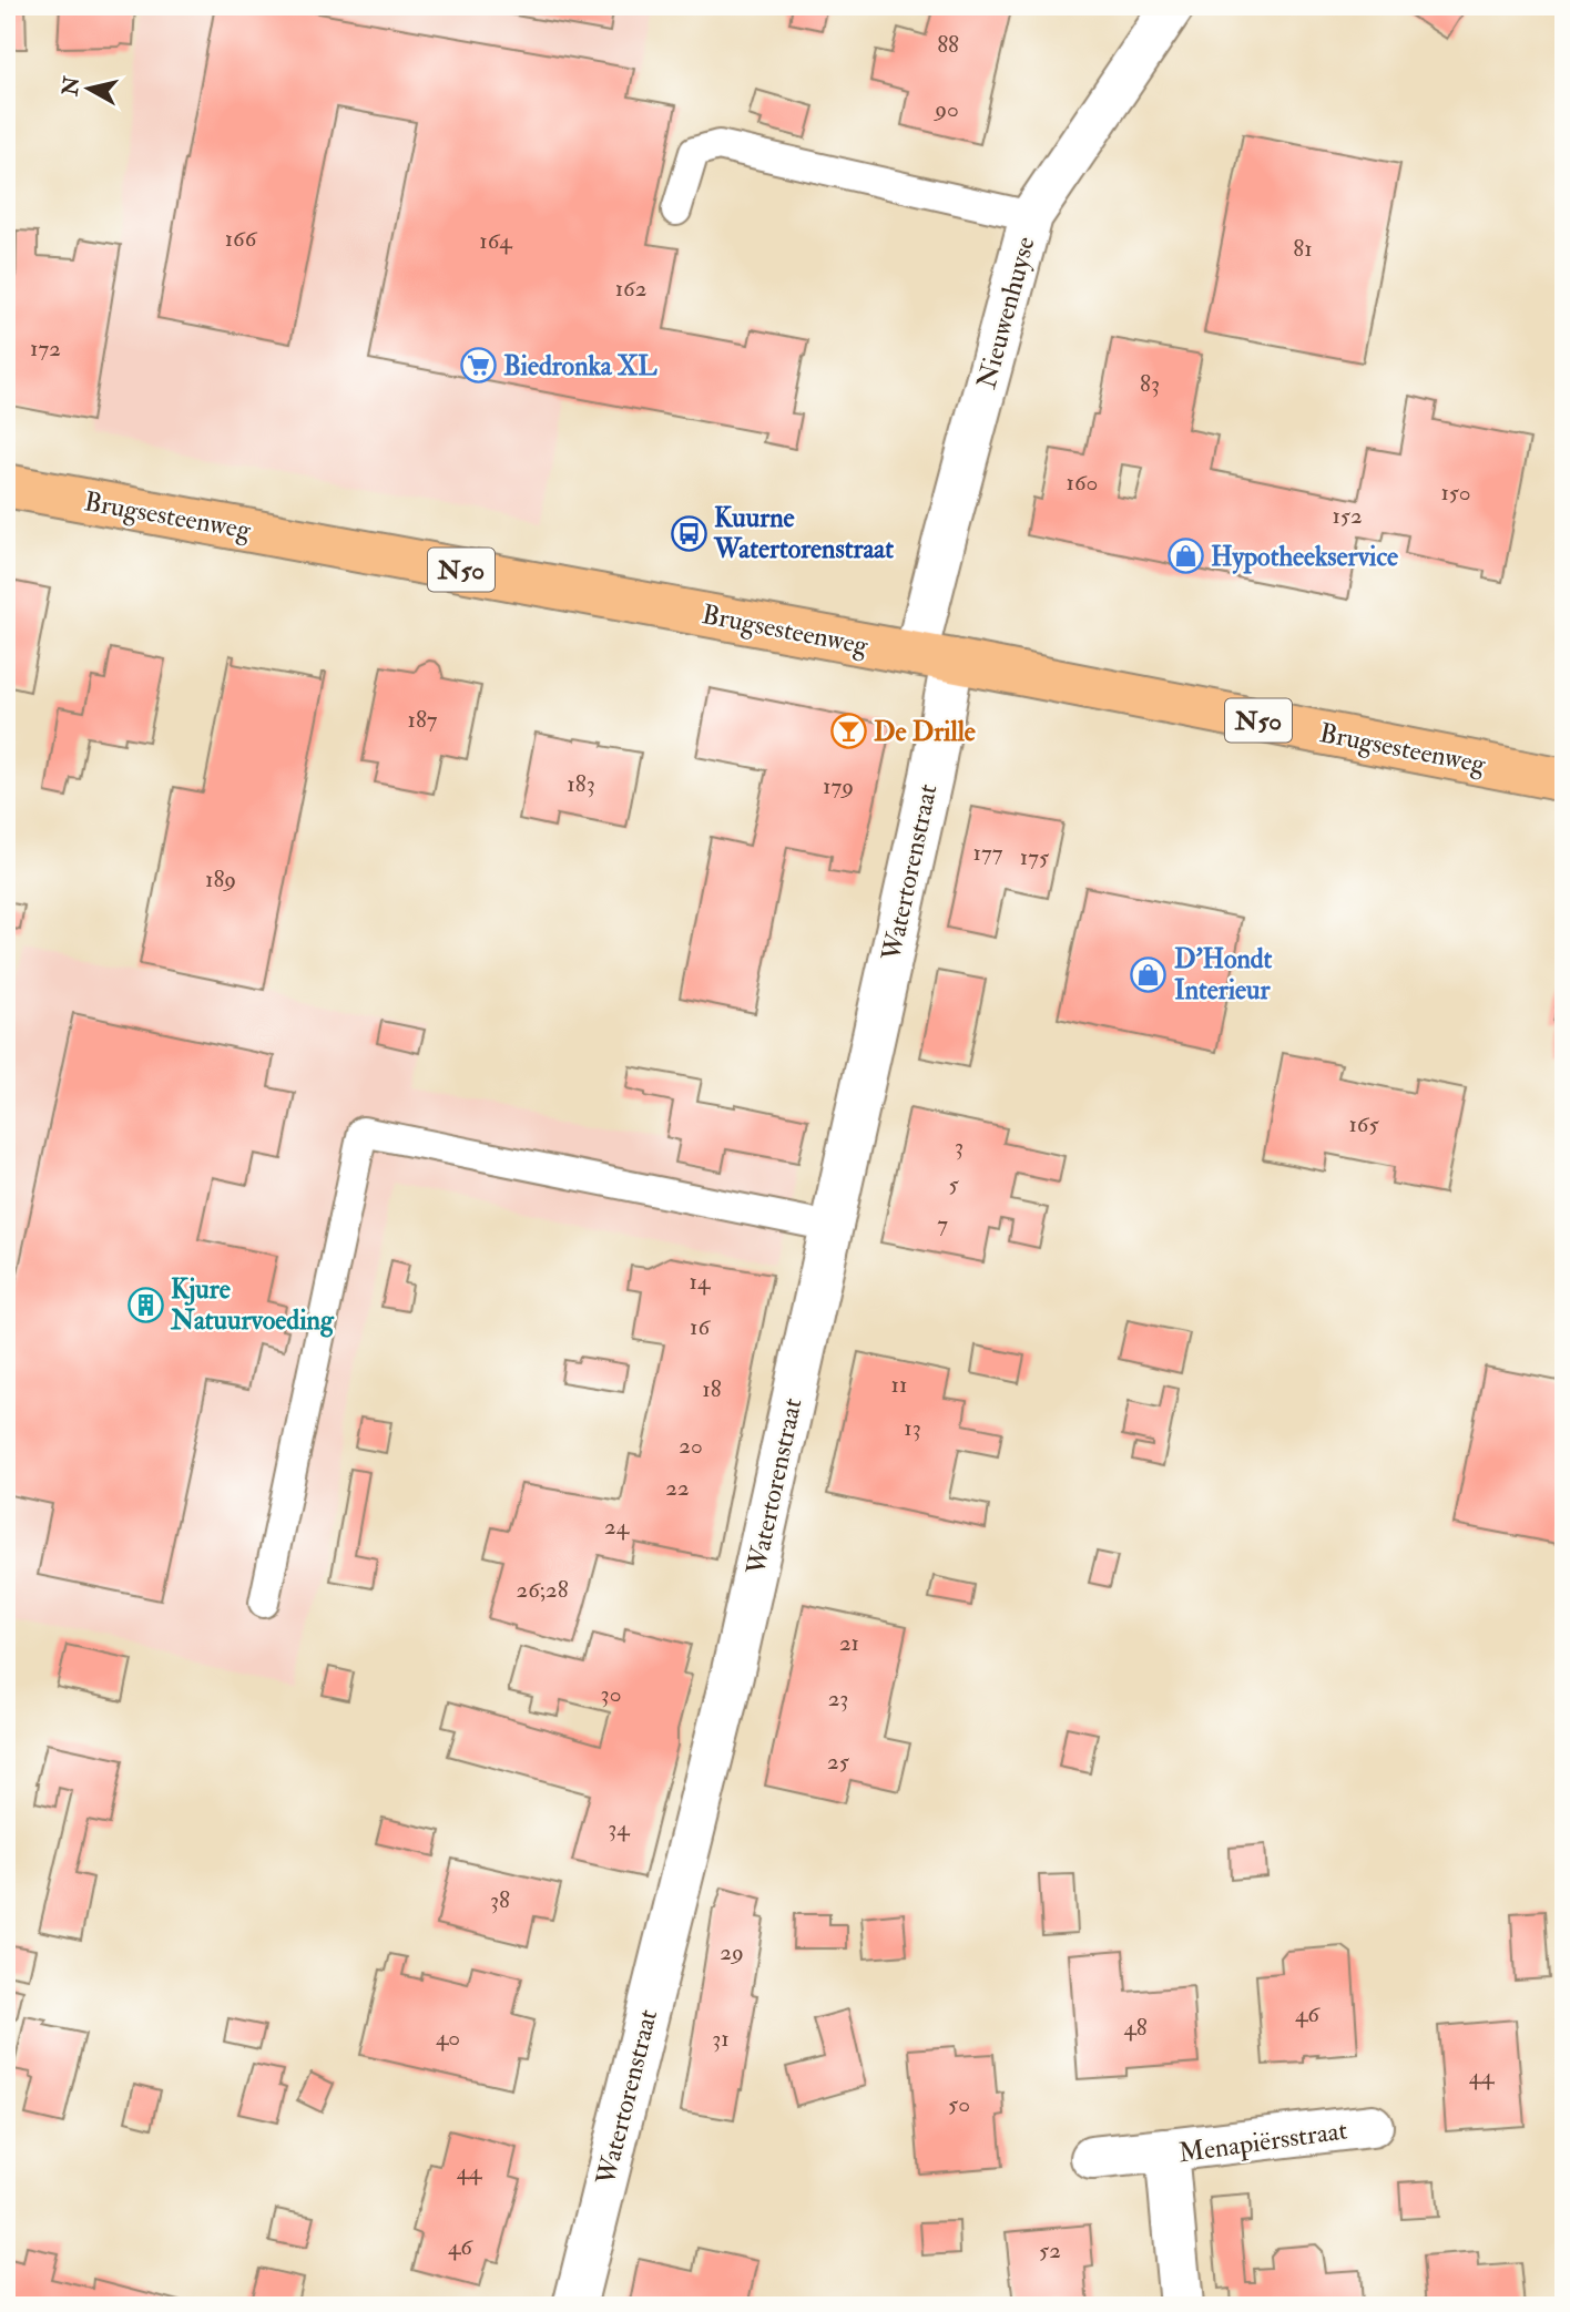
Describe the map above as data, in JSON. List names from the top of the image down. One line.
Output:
{"streets":{"main road":["Brugsesteenweg","N50"],"street":["Nieuwenhuyse","Watertorenstraat","Menapiërsstraat"]},"crossings":[["Nieuwenhuyse","Brugsesteenweg"],["Nieuwenhuyse","Watertorenstraat"],["Brugsesteenweg","Watertorenstraat"]],"places":{"supermarket":["Biedronka XL"],"bus stop":["Kuurne Watertorenstraat"],"shop":["Hypotheekservice","D'Hondt Interieur"],"bar":["De Drille"],"building":["Kjure Natuurvoeding"]},"house_numbers":["88","90","166","164","81","162","172","83","160","150","152","187","183","179","177","175","189","165","3","5","7","14","16","11","18","13","20","22","24","26;28","21","30","23","25","34","38","29","46","48","40","31","44","50","44","46","52"],"north":"left"}
